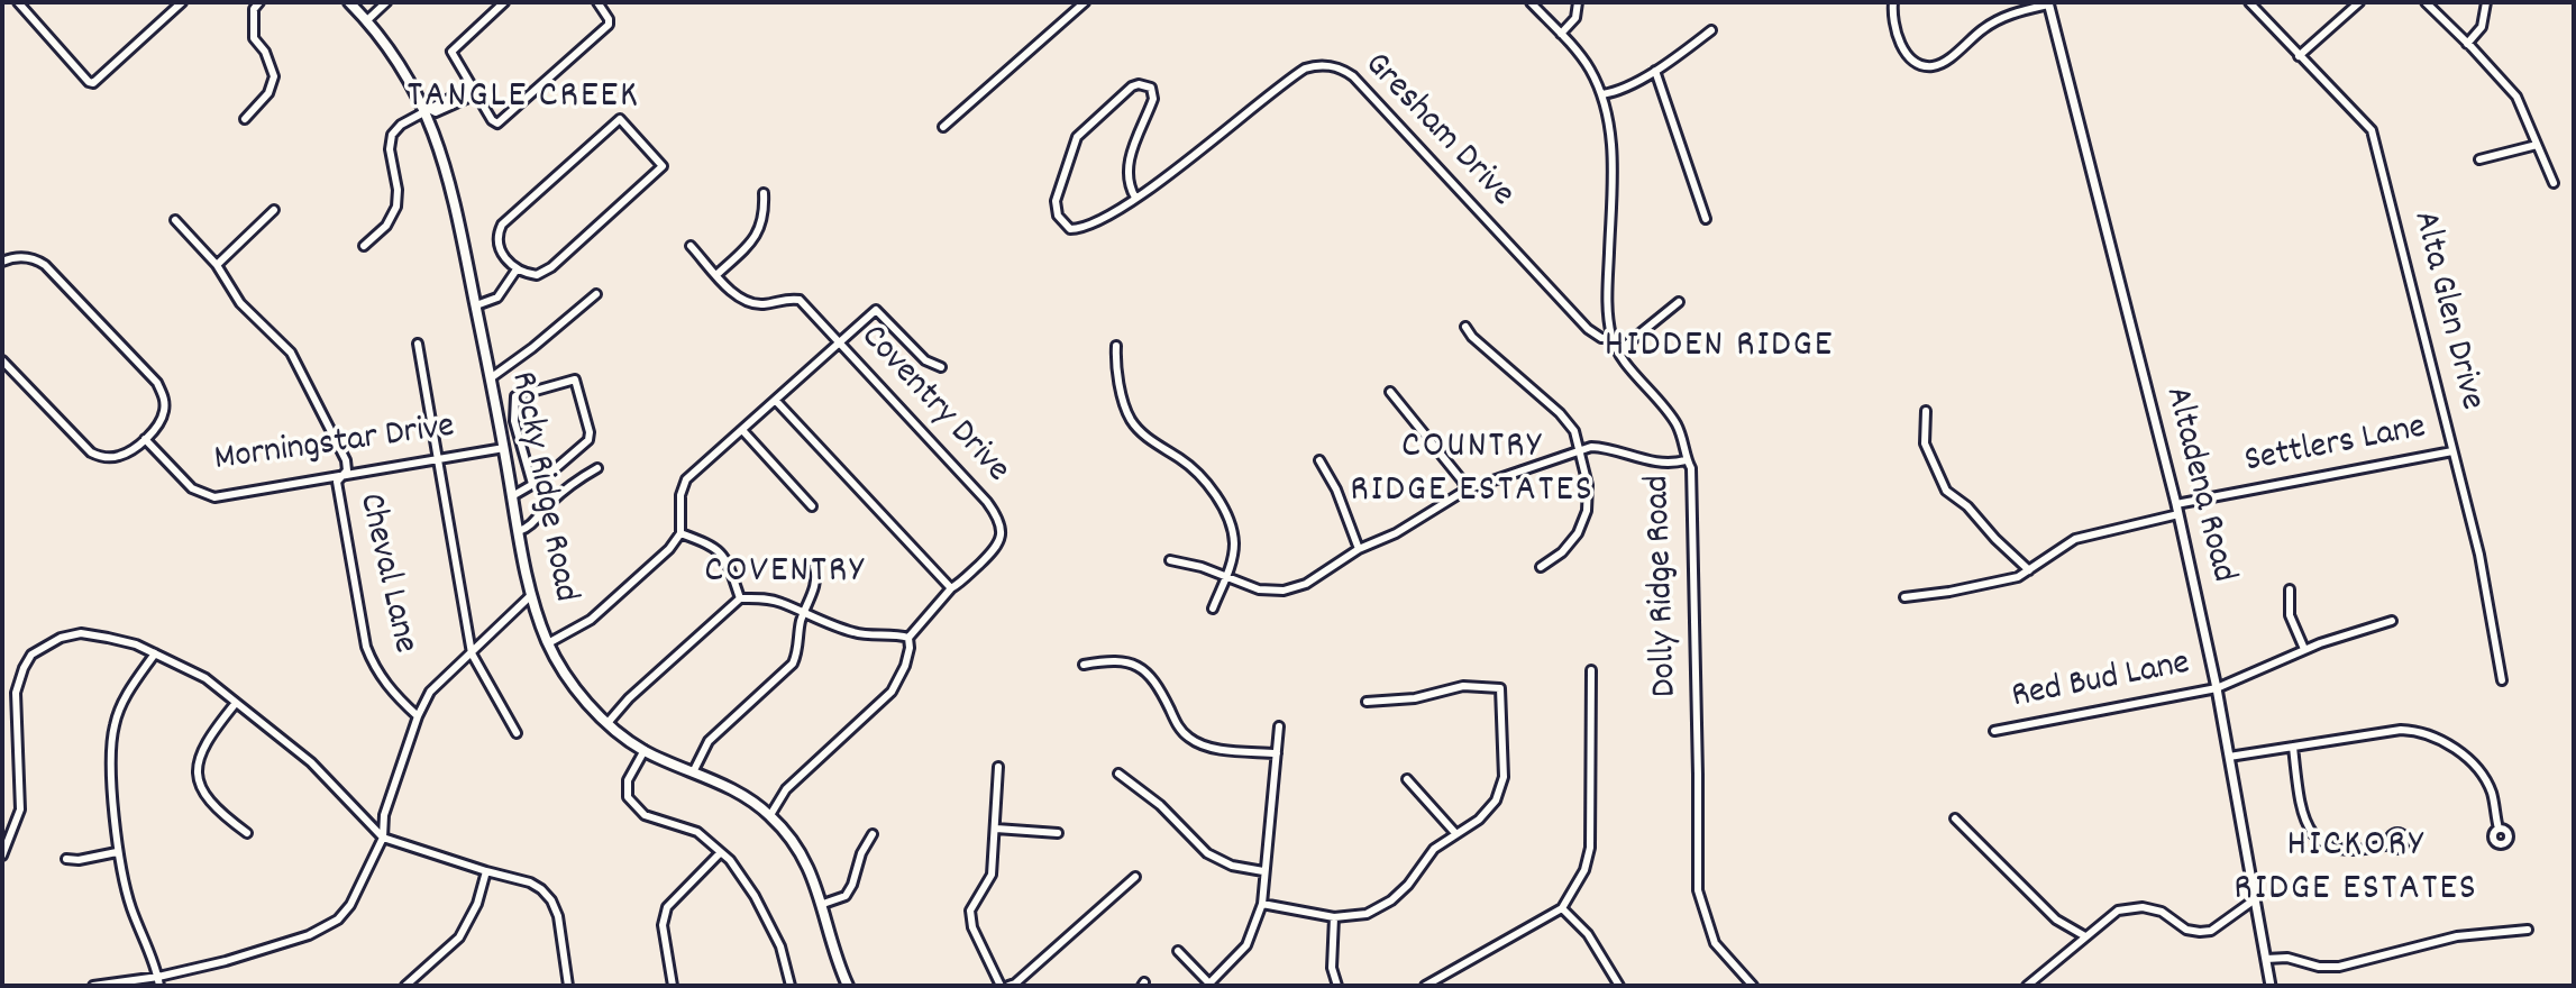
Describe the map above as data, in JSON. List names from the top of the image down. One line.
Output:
{"streets":{"main road":["Rocky Ridge Road"],"street":["Gresham Drive","Alta Glen Drive","Coventry Drive","Morningstar Drive","Settlers Lane","Altadena Road","Cheval Lane","Dolly Ridge Road","Red Bud Lane"]},"crossings":[["Gresham Drive","Dolly Ridge Road"],["Alta Glen Drive","Settlers Lane"],["Coventry Drive","Rocky Ridge Road"],["Morningstar Drive","Rocky Ridge Road"],["Morningstar Drive","Cheval Lane"],["Settlers Lane","Altadena Road"],["Altadena Road","Red Bud Lane"]],"districts":["TANGLE CREEK","HIDDEN RIDGE","COUNTRY RIDGE ESTATES","COVENTRY","HICKORY RIDGE ESTATES"]}
